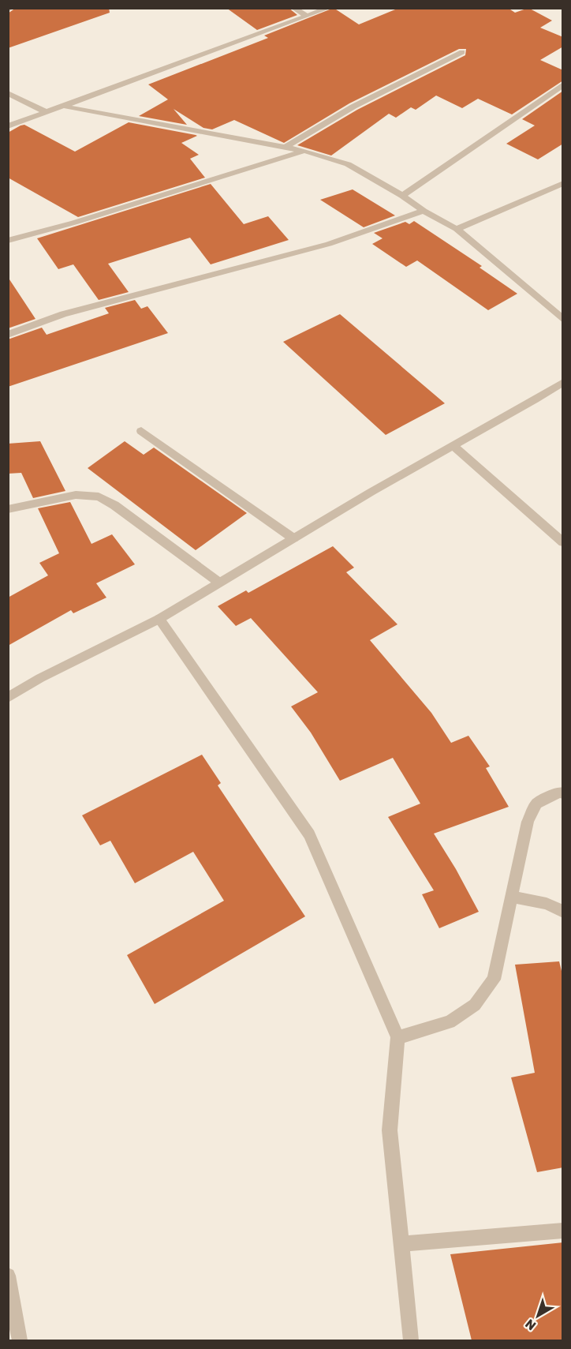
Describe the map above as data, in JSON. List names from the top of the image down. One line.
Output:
{"north":"bottom left"}
